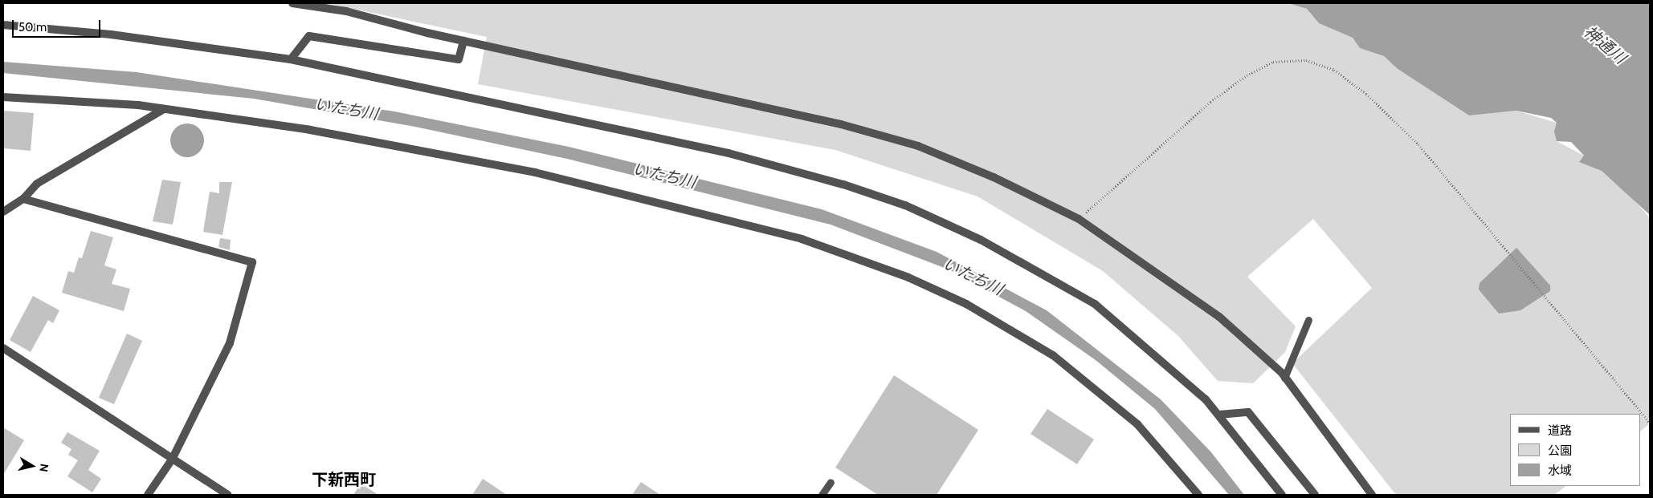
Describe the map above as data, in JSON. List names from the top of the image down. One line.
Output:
{"districts":["下新西町"],"water":["神通川","いたち川"],"legend":["道路","公園","水域"],"scale_bar":"50 m","north":"right"}
